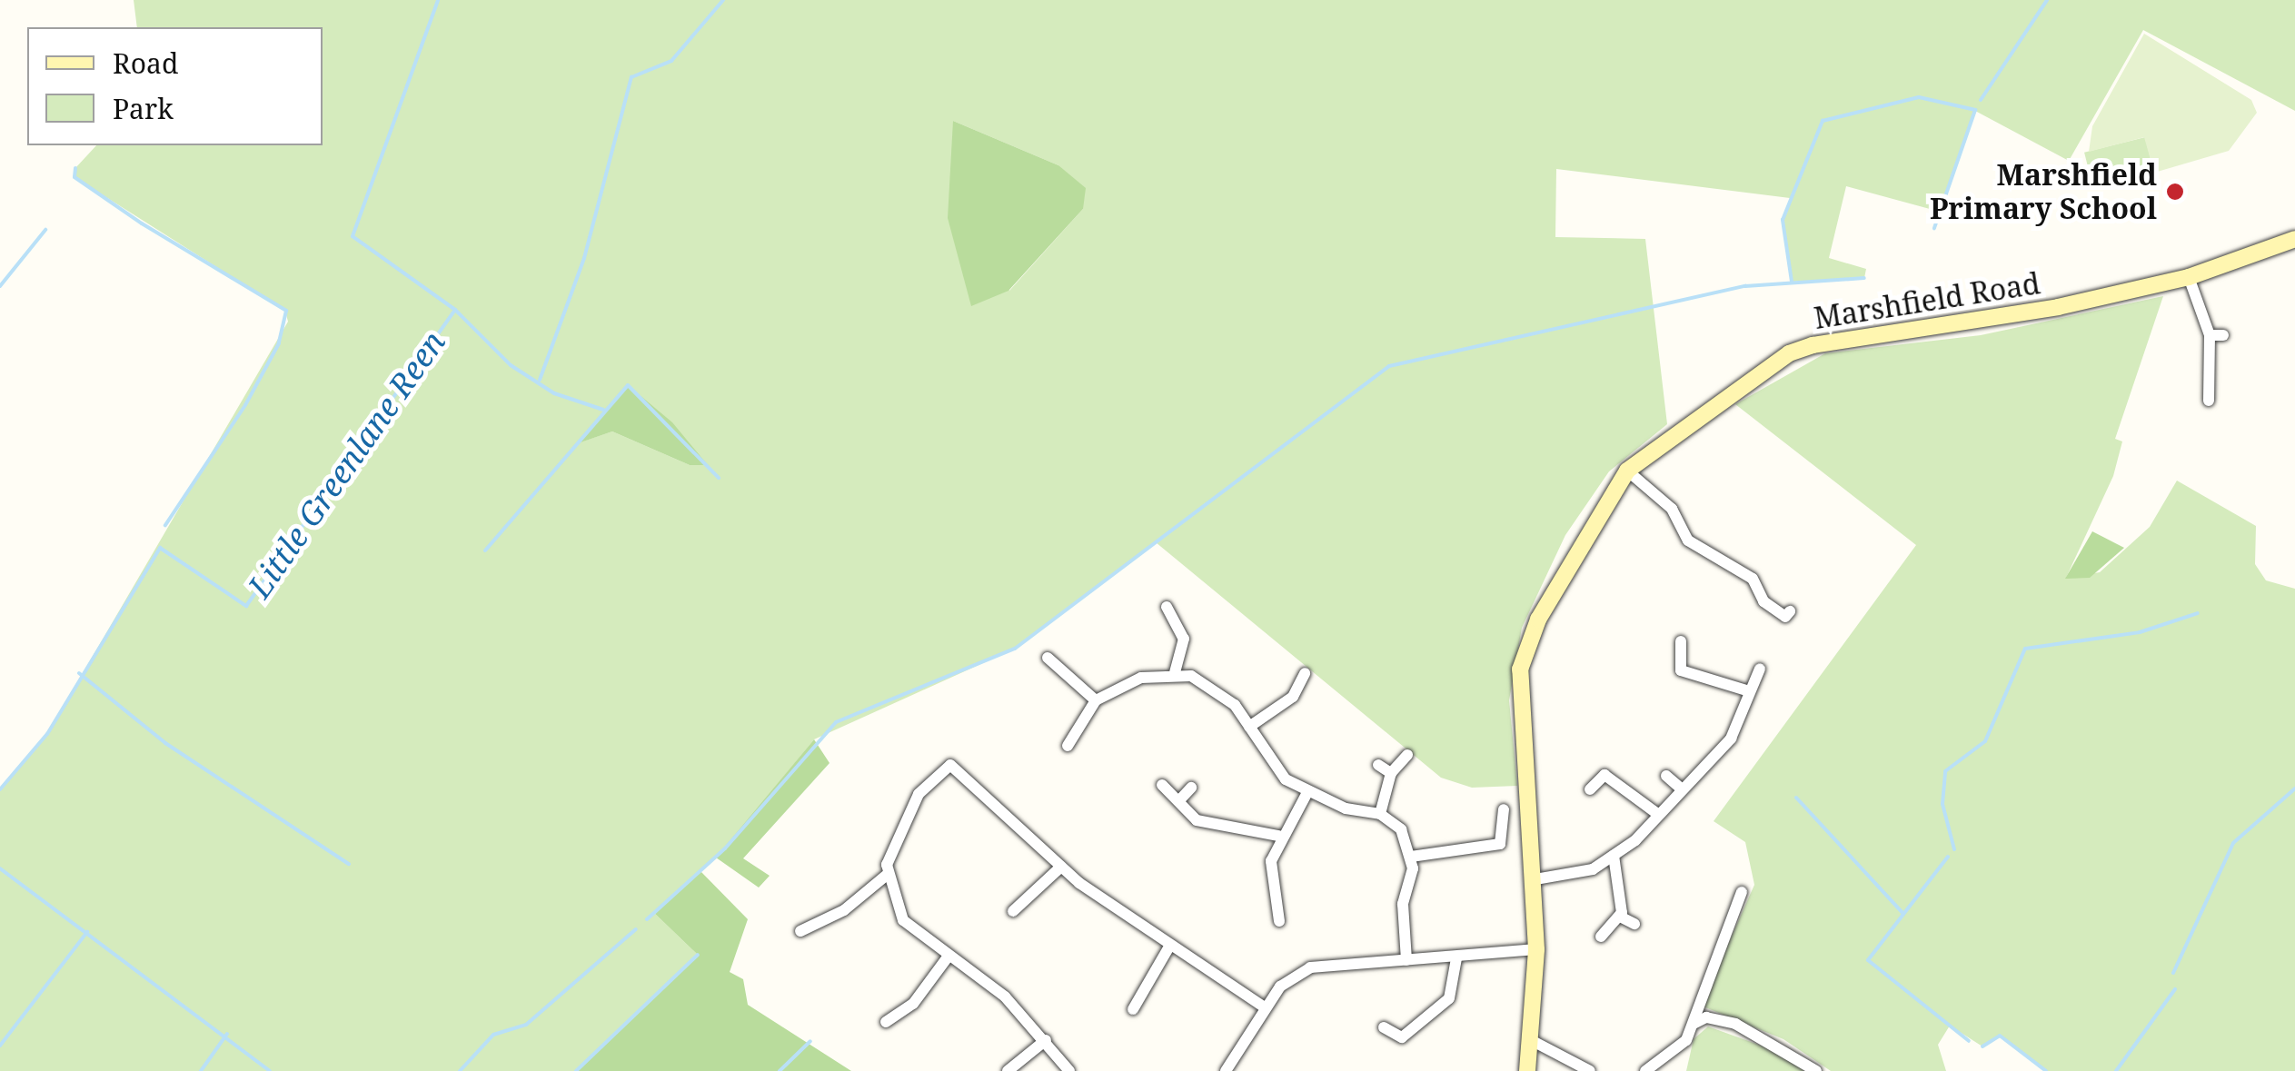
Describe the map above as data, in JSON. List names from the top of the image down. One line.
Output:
{"streets":{"street":["Marshfield Road"]},"water":["Little Greenlane Reen"],"places":["Marshfield Primary School"],"legend":["Road","Park"]}
